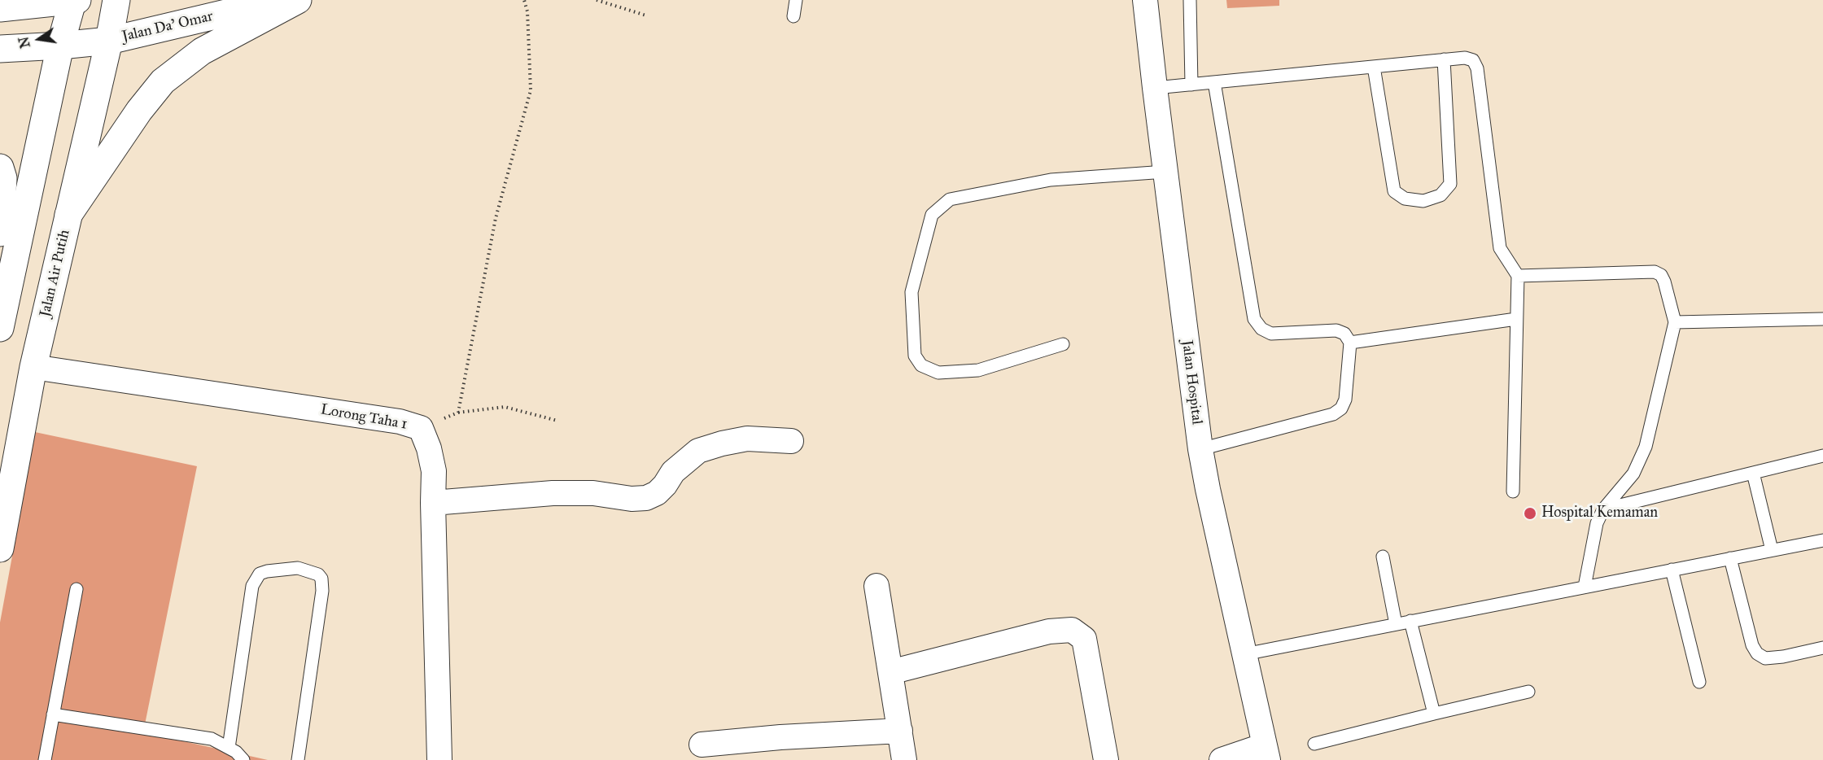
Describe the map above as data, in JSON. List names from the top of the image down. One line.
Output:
{"streets":{"main road":["Jalan Da' Omar","Jalan Air Putih"],"street":["Jalan Hospital","Lorong Taha 1"]},"crossings":[["Jalan Da' Omar","Jalan Air Putih"],["Jalan Air Putih","Lorong Taha 1"]],"places":["Hospital Kemaman"],"north":"left"}
